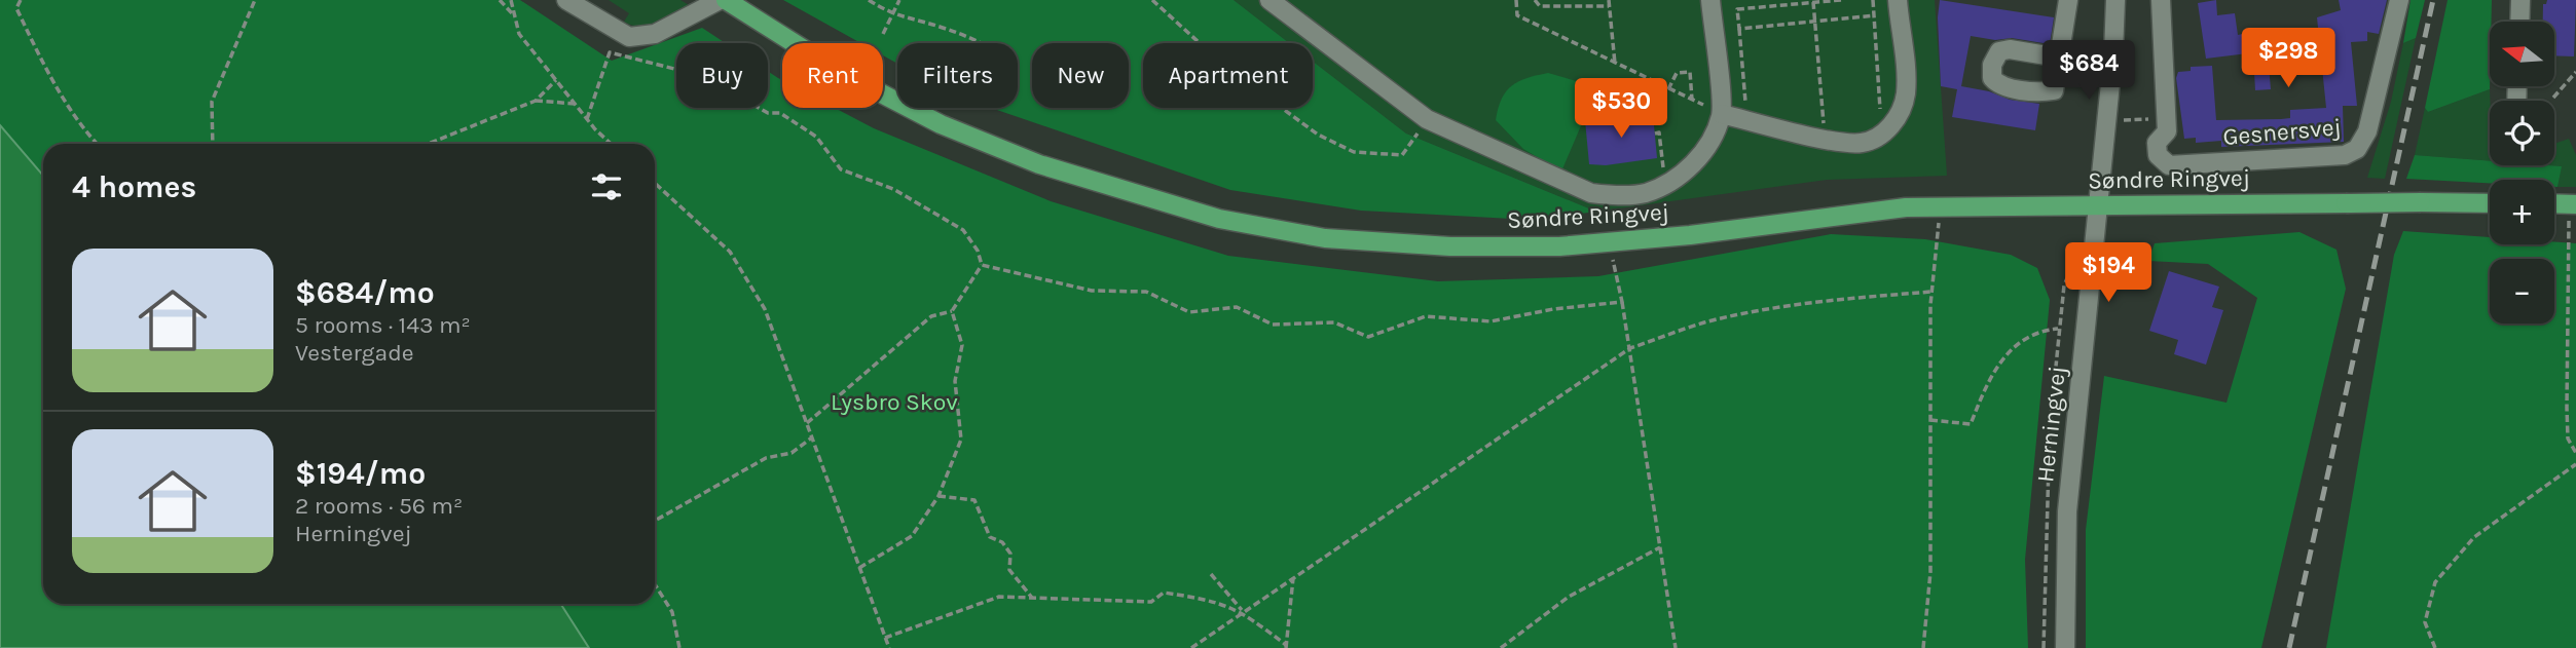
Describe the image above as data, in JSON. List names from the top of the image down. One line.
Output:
{"streets":{"main road":["Søndre Ringvej"],"street":["Gesnersvej","Herningvej"]},"crossings":[["Søndre Ringvej","Herningvej"]],"parks":["Lysbro Skov"],"north":"left","page":{"map_buttons":["+","−"],"price":["$298","$684","$530","$194"],"chip":["Buy","Rent","Filters","New","Apartment"],"heading":"4 homes","list":[{"name":"$684/mo","note":"5 rooms · 143 m² · Vestergade"},{"name":"$194/mo","note":"2 rooms · 56 m² · Herningvej"}]}}
